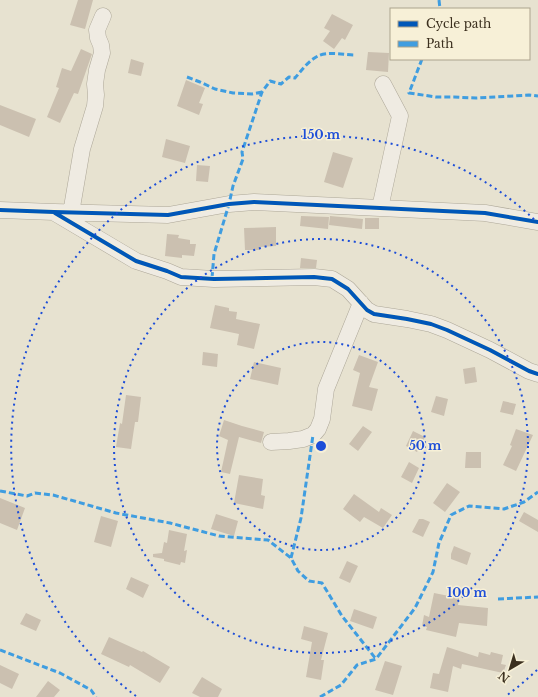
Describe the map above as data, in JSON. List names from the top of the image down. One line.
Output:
{"legend":["Cycle path","Path"],"north":"bottom left","rings":["150 m","50 m","100 m"]}
